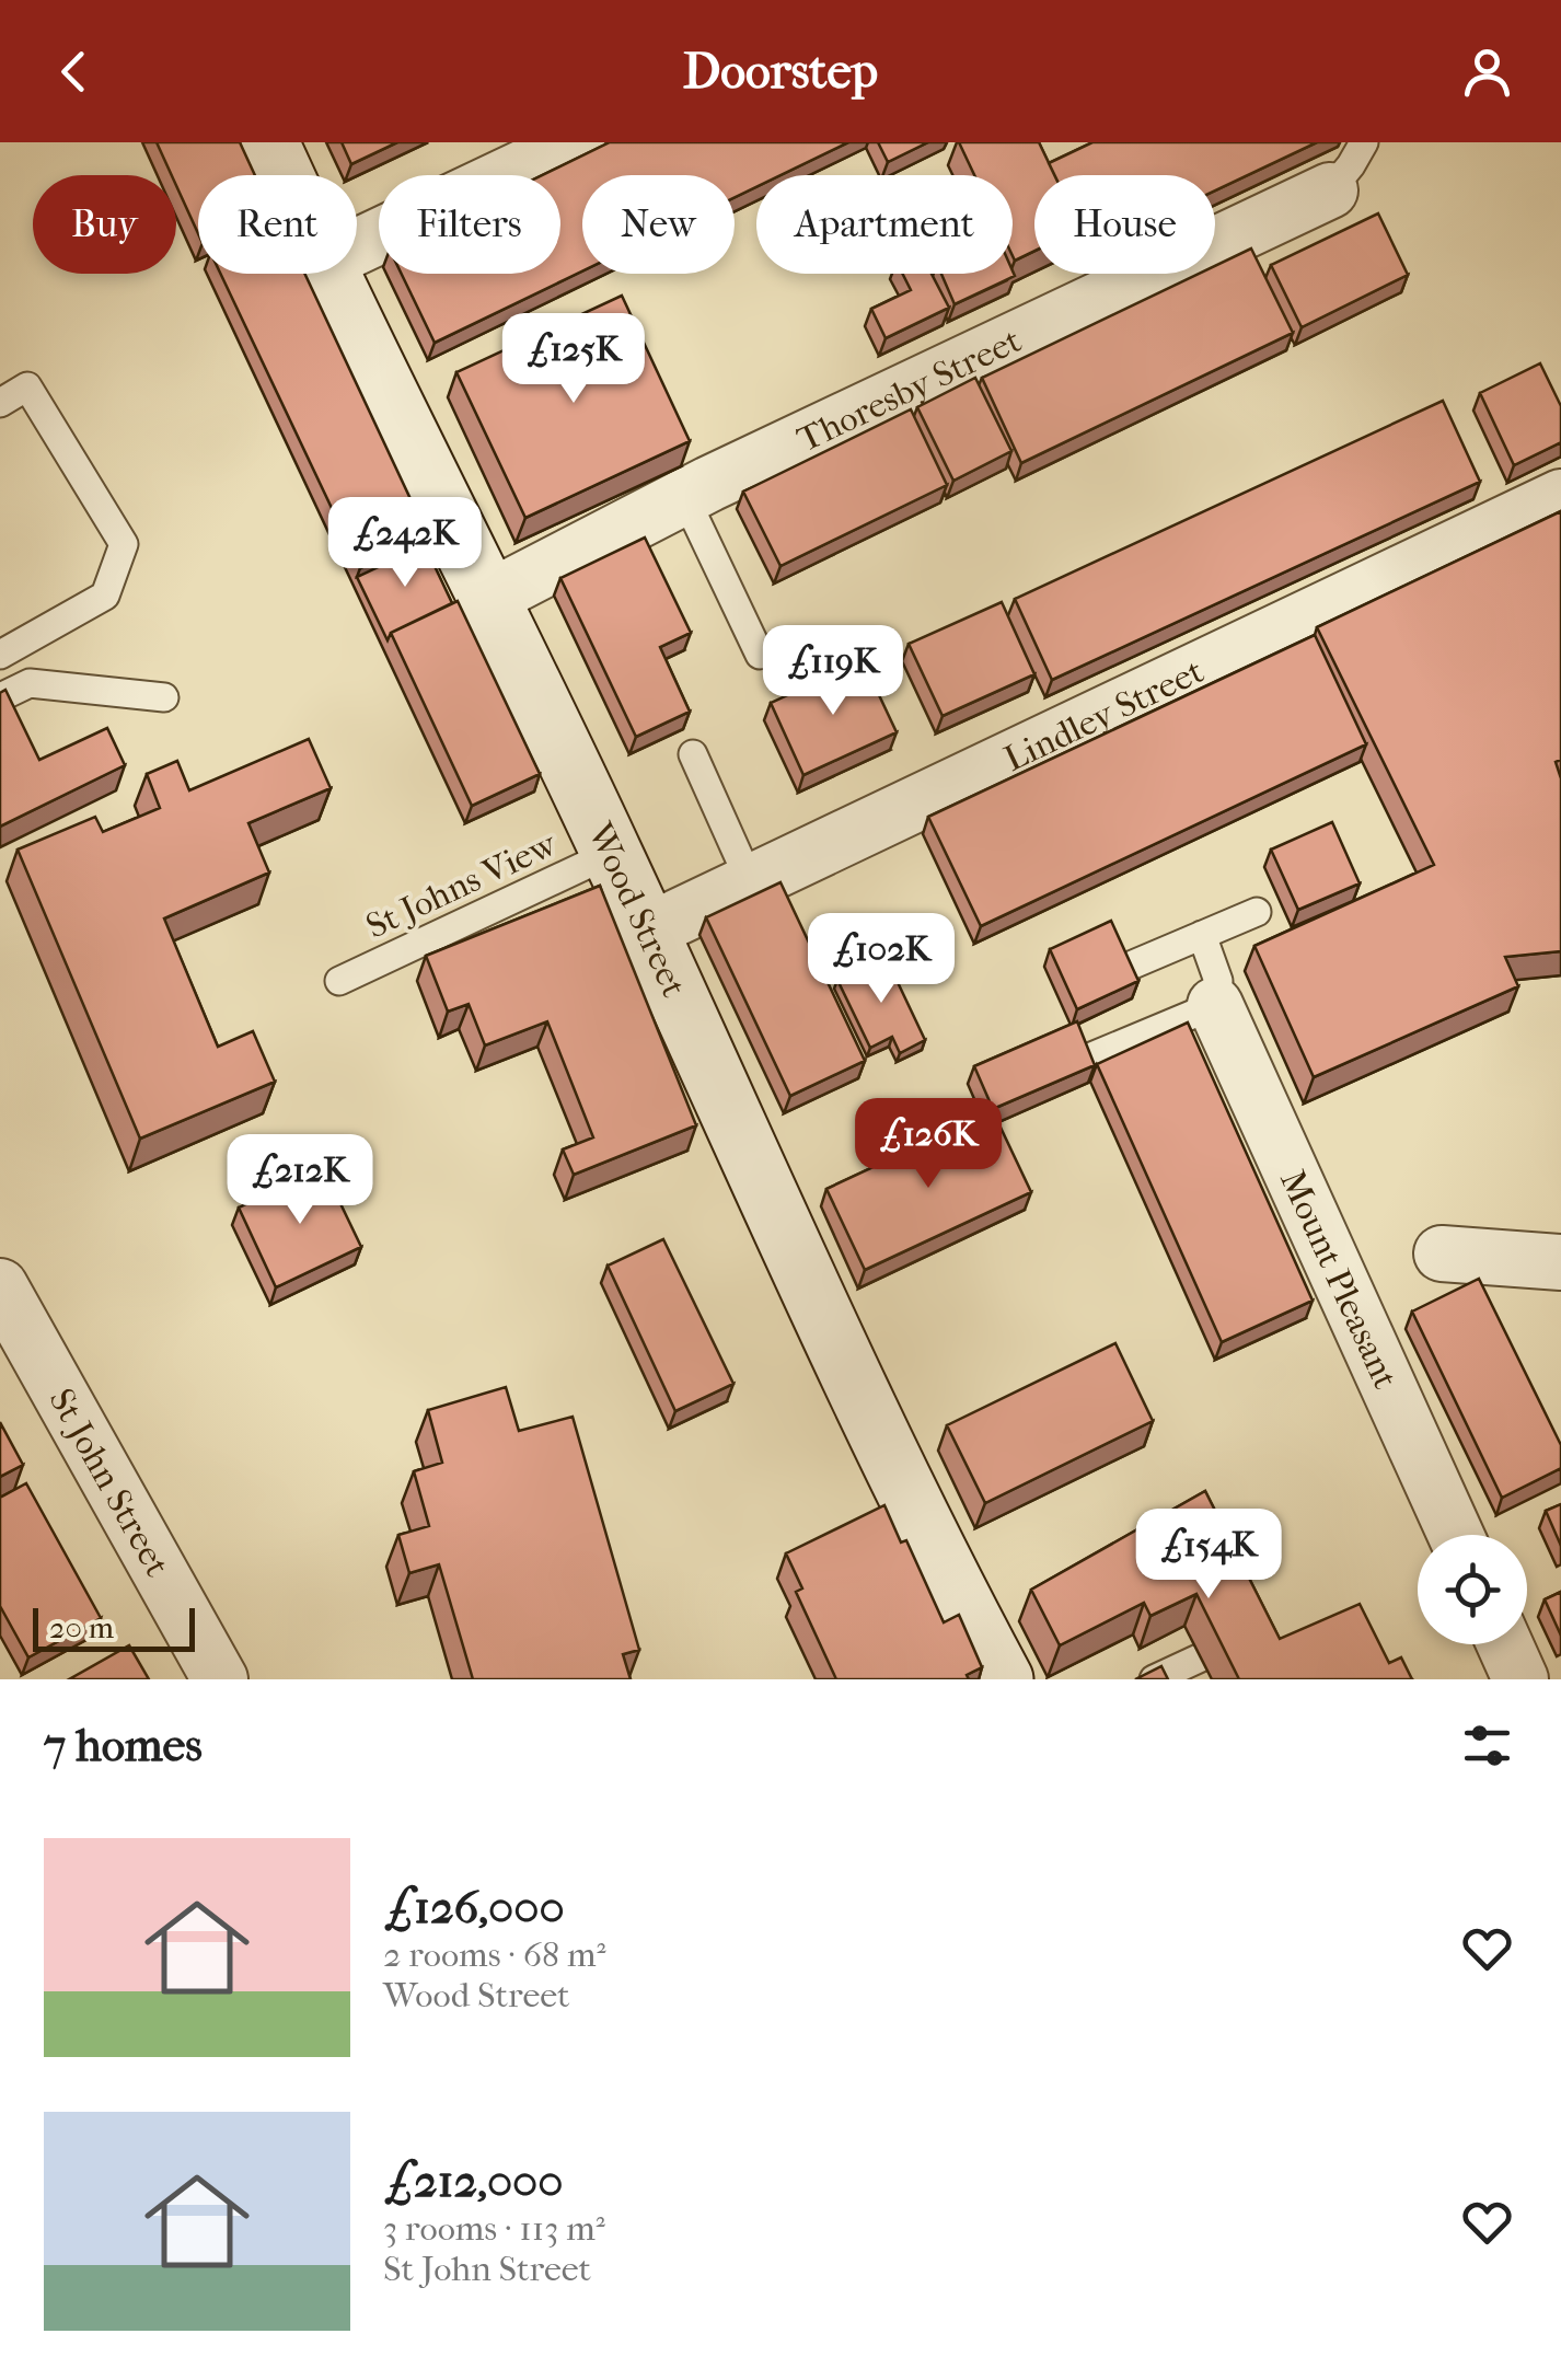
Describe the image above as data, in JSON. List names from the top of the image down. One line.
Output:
{"streets":{"street":["Thoresby Street","Lindley Street","Wood Street","Mount Pleasant","St John Street"],"lane":["St Johns View"]},"crossings":[["Thoresby Street","Wood Street"],["Lindley Street","Wood Street"],["St Johns View","Wood Street"]],"scale_bar":"20 m","page":{"header":"Doorstep","chip":["Buy","Rent","Filters","New","Apartment","House"],"price":["£125K","£242K","£119K","£102K","£126K","£212K","£154K"],"scale":"20 m","heading":"7 homes","list":[{"name":"£126,000","note":"2 rooms · 68 m² · Wood Street"},{"name":"£212,000","note":"3 rooms · 113 m² · St John Street"}]}}
